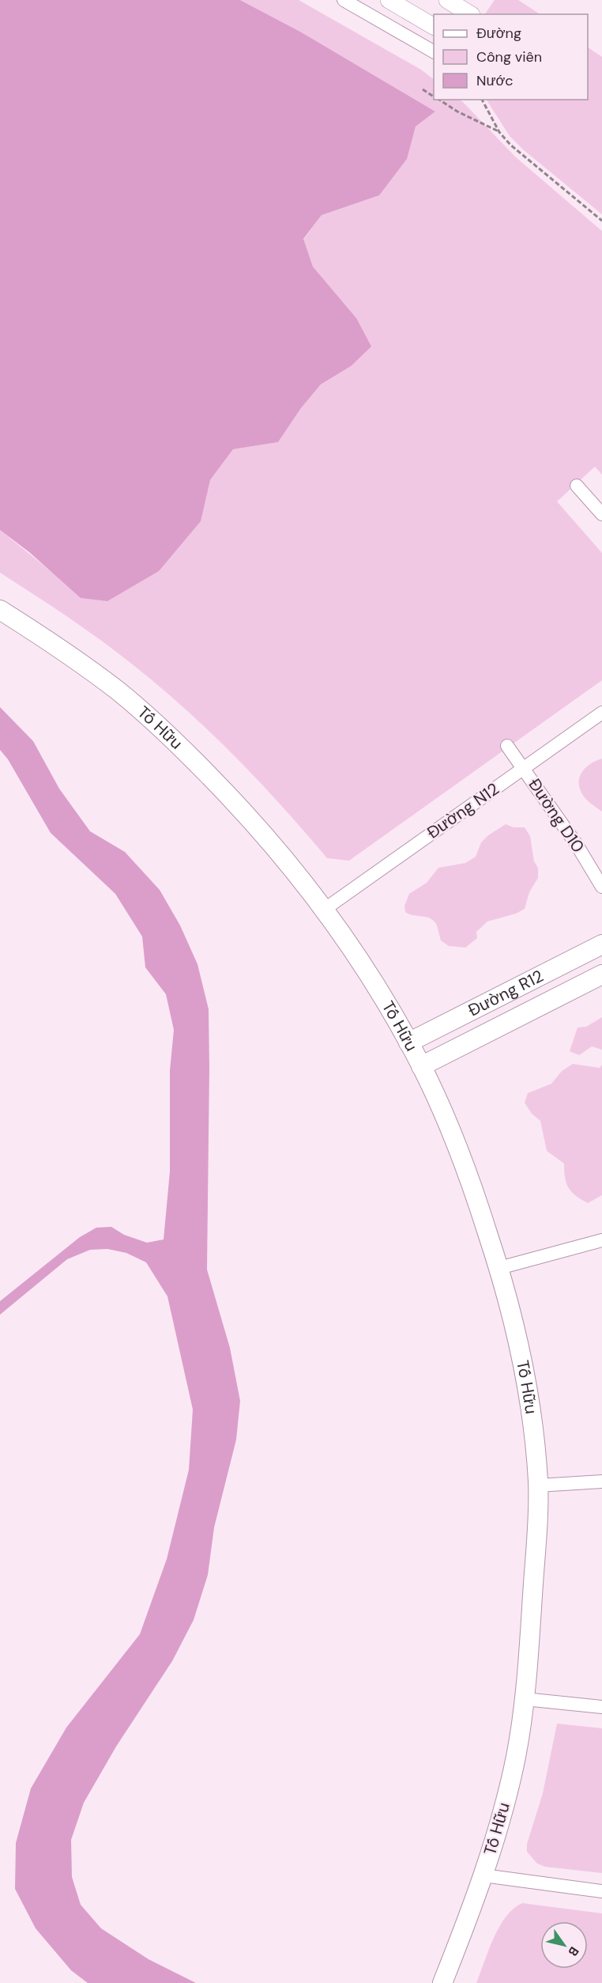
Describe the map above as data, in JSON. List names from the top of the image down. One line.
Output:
{"streets":{"main road":["Tố Hữu","Đường R12"],"street":["Đường N12","Đường D10"]},"crossings":[["Tố Hữu","Đường N12"],["Tố Hữu","Đường R12"],["Đường N12","Đường D10"]],"legend":["Đường","Công viên","Nước"],"north":"bottom right"}
